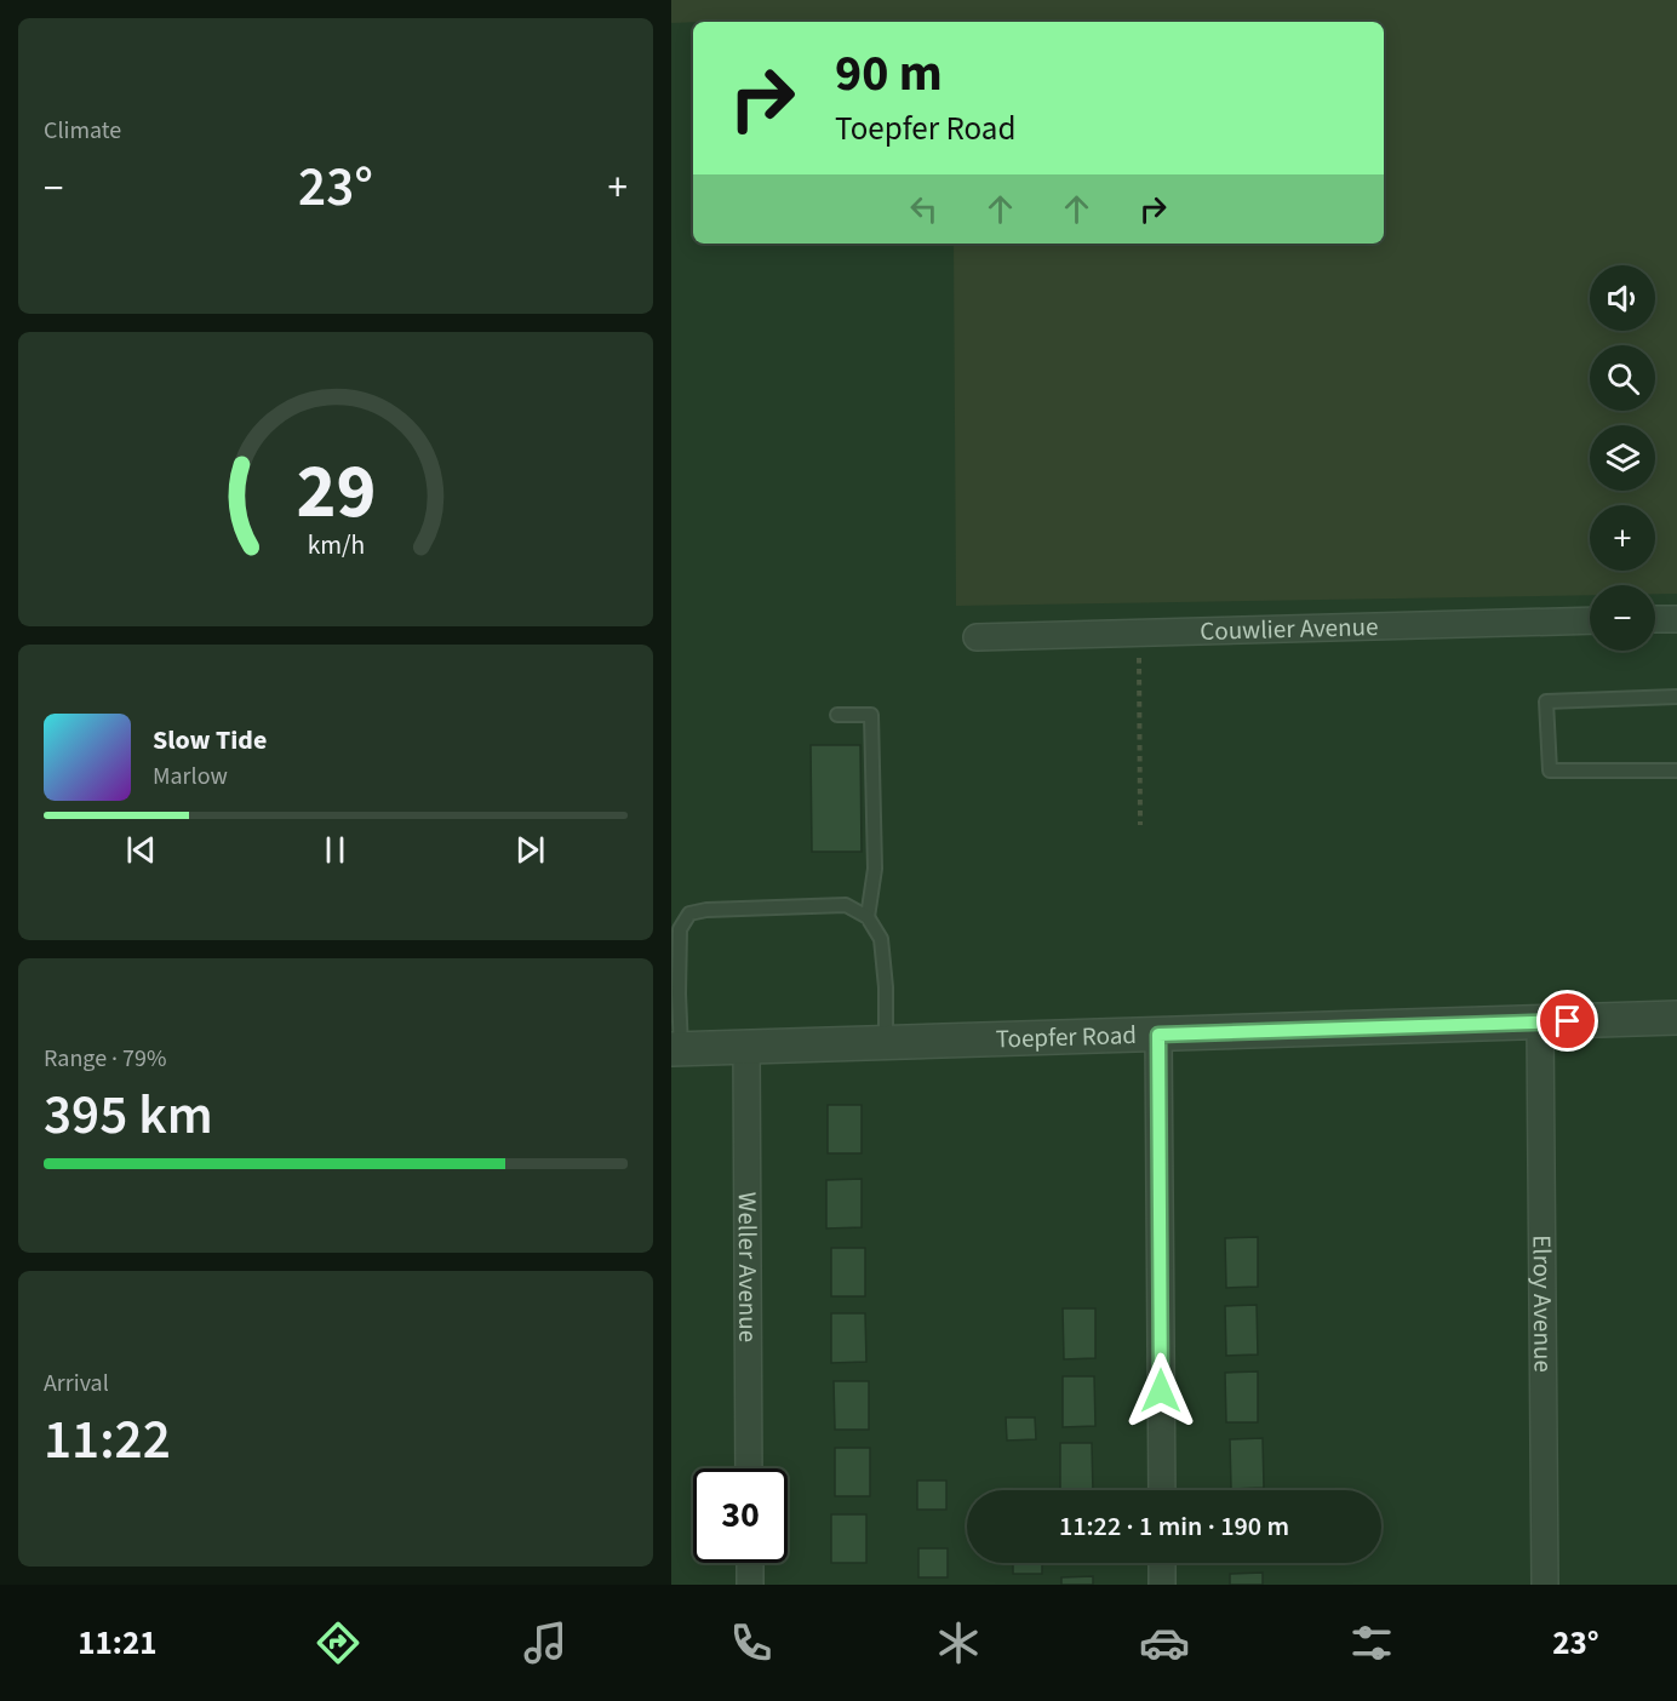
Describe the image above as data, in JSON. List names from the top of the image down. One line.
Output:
{"streets":{"street":["Couwlier Avenue","Toepfer Road","Weller Avenue","Elroy Avenue"]},"crossings":[["Toepfer Road","Weller Avenue"],["Toepfer Road","Elroy Avenue"]],"page":{"tile":["Climate",["Range · 79%","395 km"],["Arrival","11:22"]],"turn":["90 m","Toepfer Road"],"heat":["−","23°","+"],"map_buttons":["+","−"],"song":["Slow Tide","Marlow"],"limit":"30","trip":"11:22 · 1 min · 190 m","tabs":["11:21","23°"],"gauge":["29","km/h"]}}
